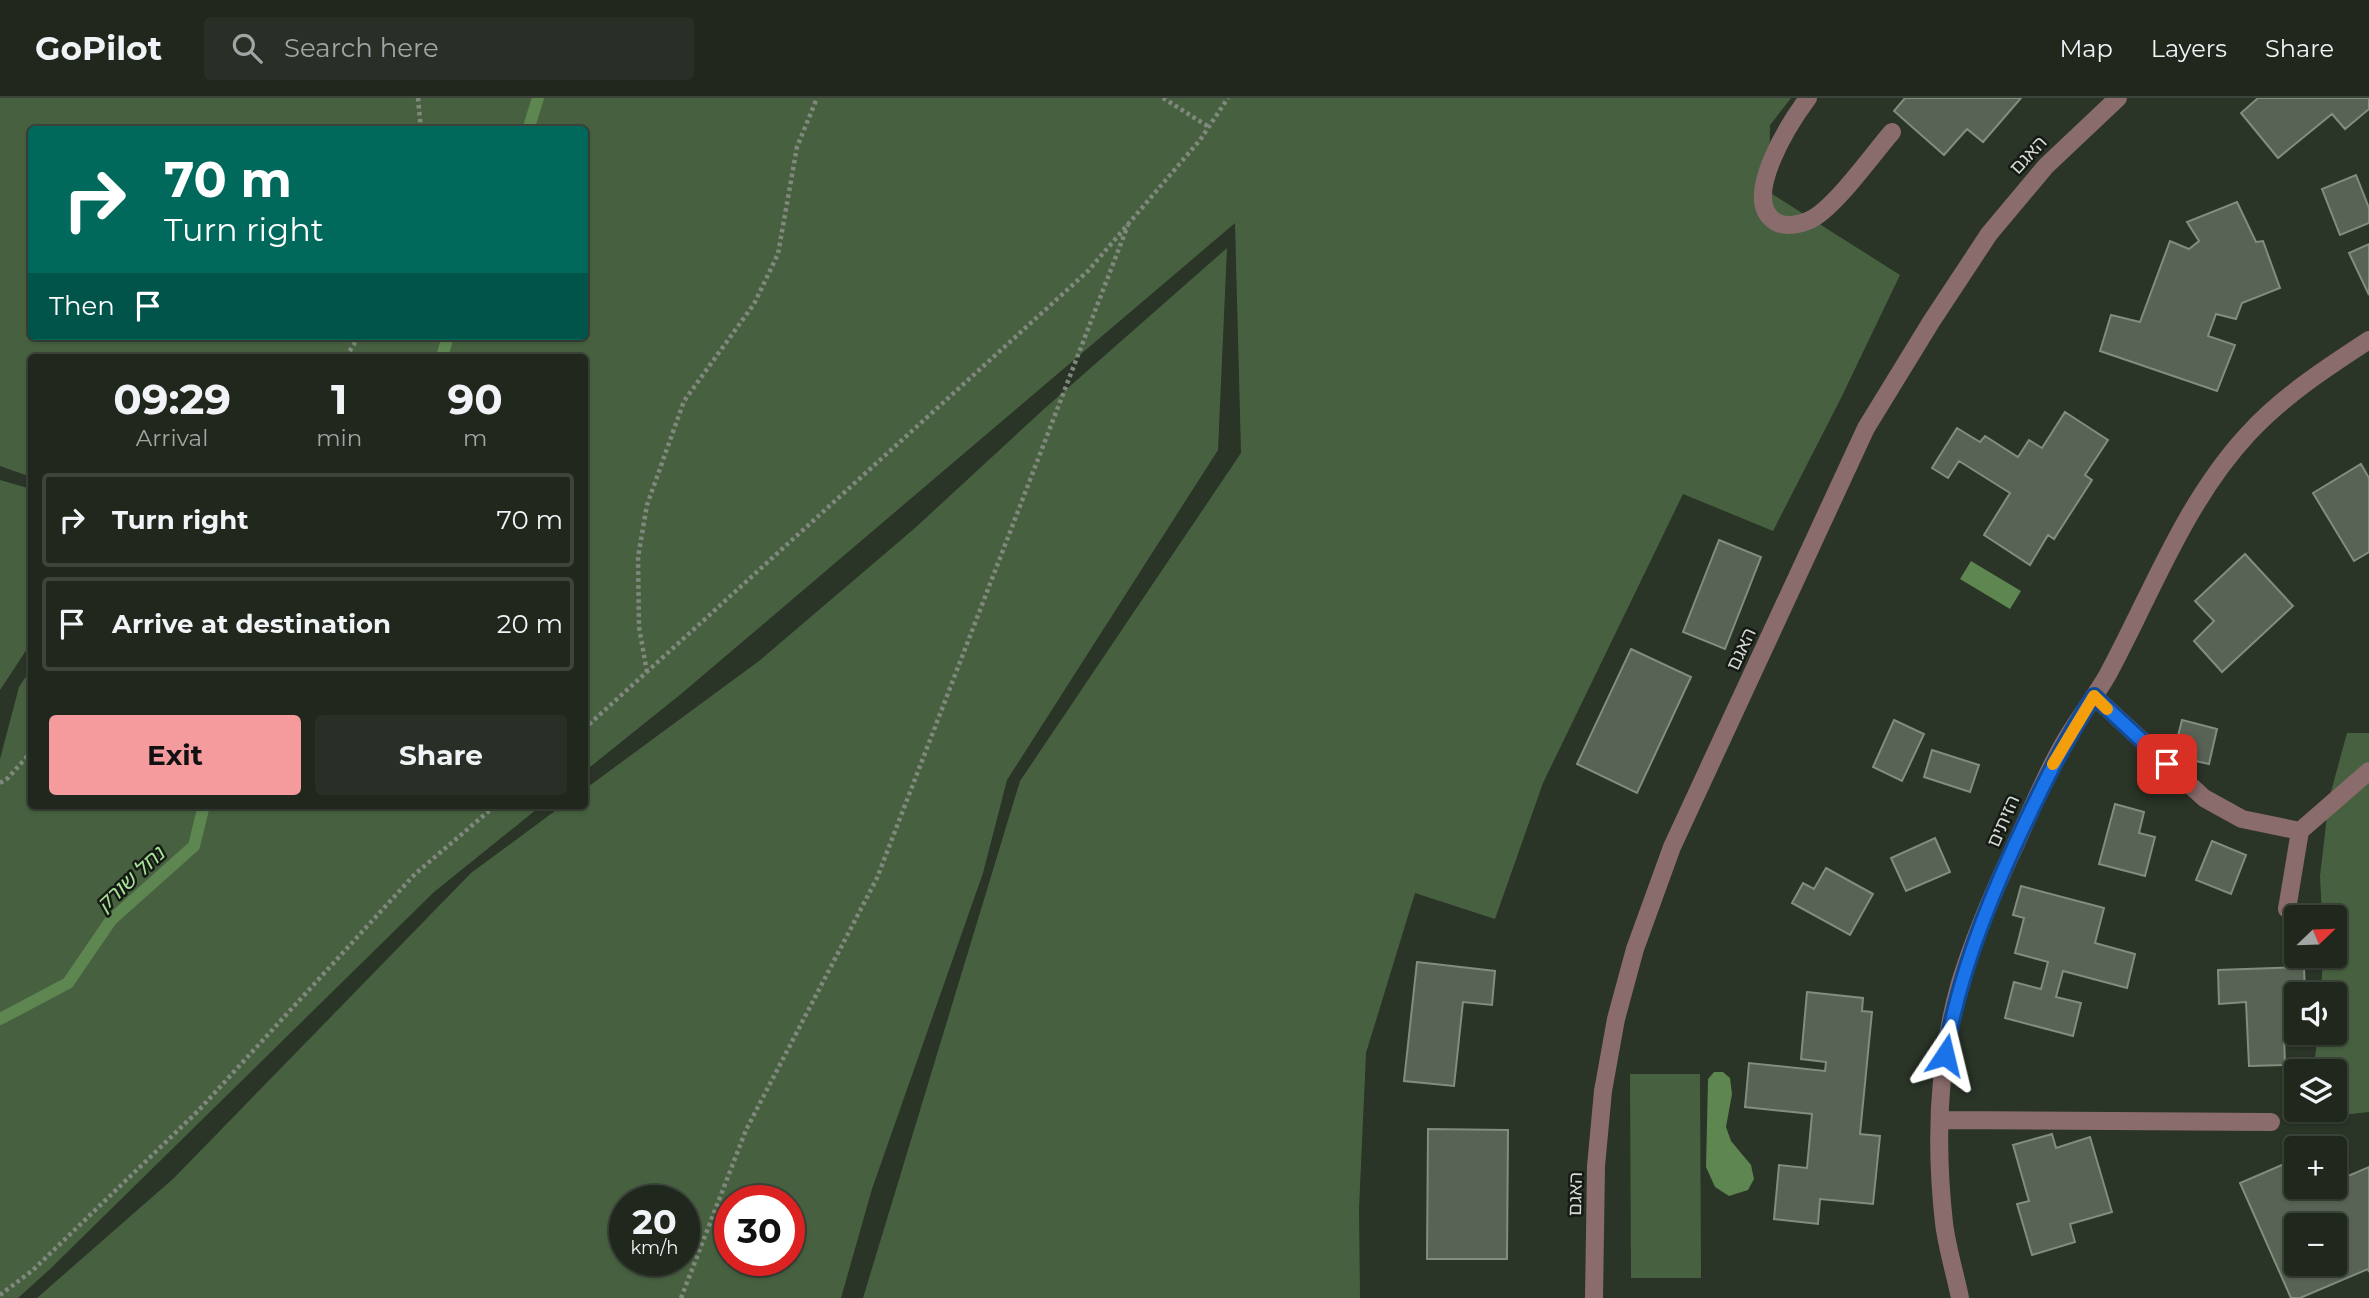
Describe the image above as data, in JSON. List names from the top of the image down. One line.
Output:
{"streets":{"street":["האגם","הזיתים"]},"water":["נחל שורק"],"north":"top right","page":{"header":"GoPilot","search":"Search here","nav":["Map","Layers","Share"],"turn":["70 m","Turn right"],"then":"Then","eta":["09:29","Arrival","1","min","90","m"],"list":[{"name":"Turn right","value":"70 m"},{"name":"Arrive at destination","value":"20 m"}],"buttons":["Exit","Share"],"map_buttons":["+","−"],"speed":"20 km/h","limit":"30"}}
